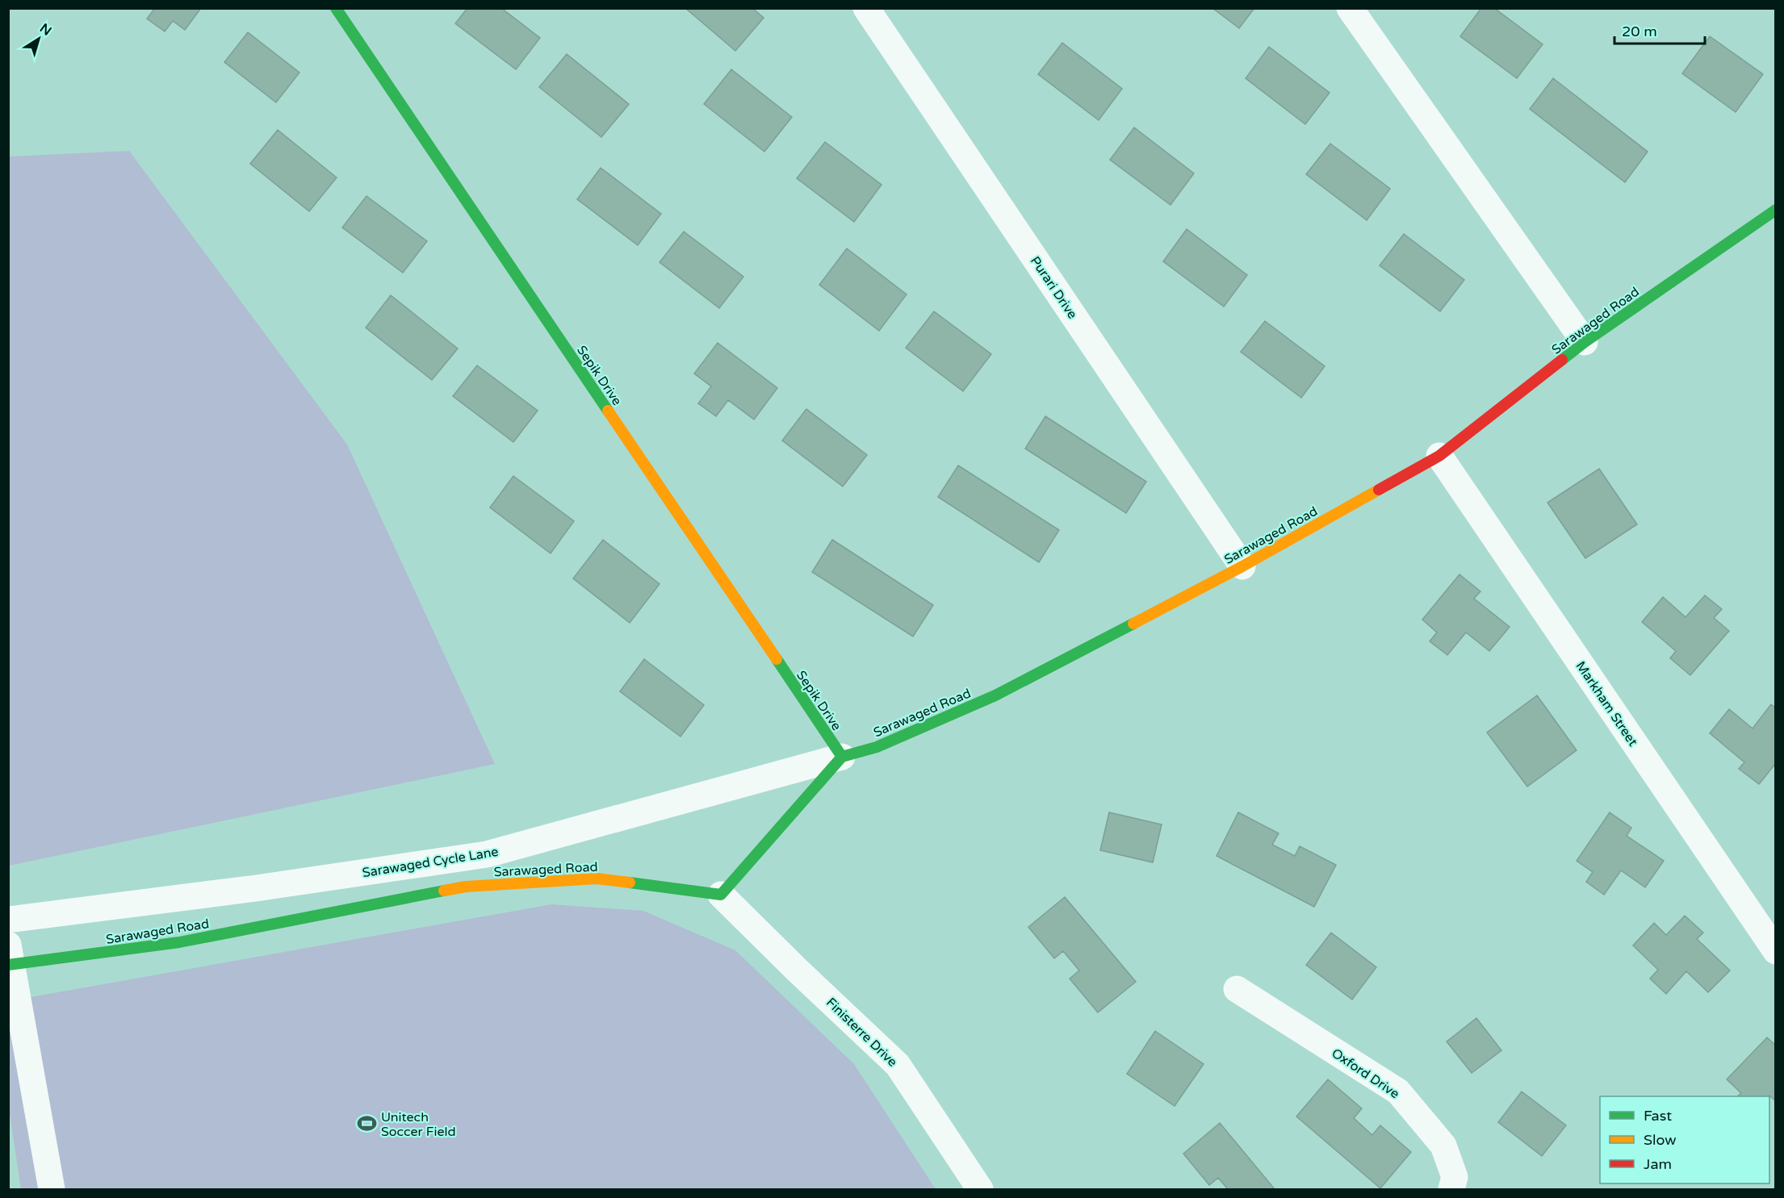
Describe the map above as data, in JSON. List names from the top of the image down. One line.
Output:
{"streets":{"street":["Purari Drive","Sarawaged Road","Markham Street","Sarawaged Cycle Lane","Finisterre Drive","Oxford Drive"]},"crossings":[["Purari Drive","Sarawaged Road"],["Sarawaged Road","Markham Street"],["Sarawaged Road","Sarawaged Cycle Lane"],["Sarawaged Road","Finisterre Drive"]],"places":{"sports":["Unitech Soccer Field"]},"legend":["Fast","Slow","Jam"],"scale_bar":"20 m","north":"top right"}
